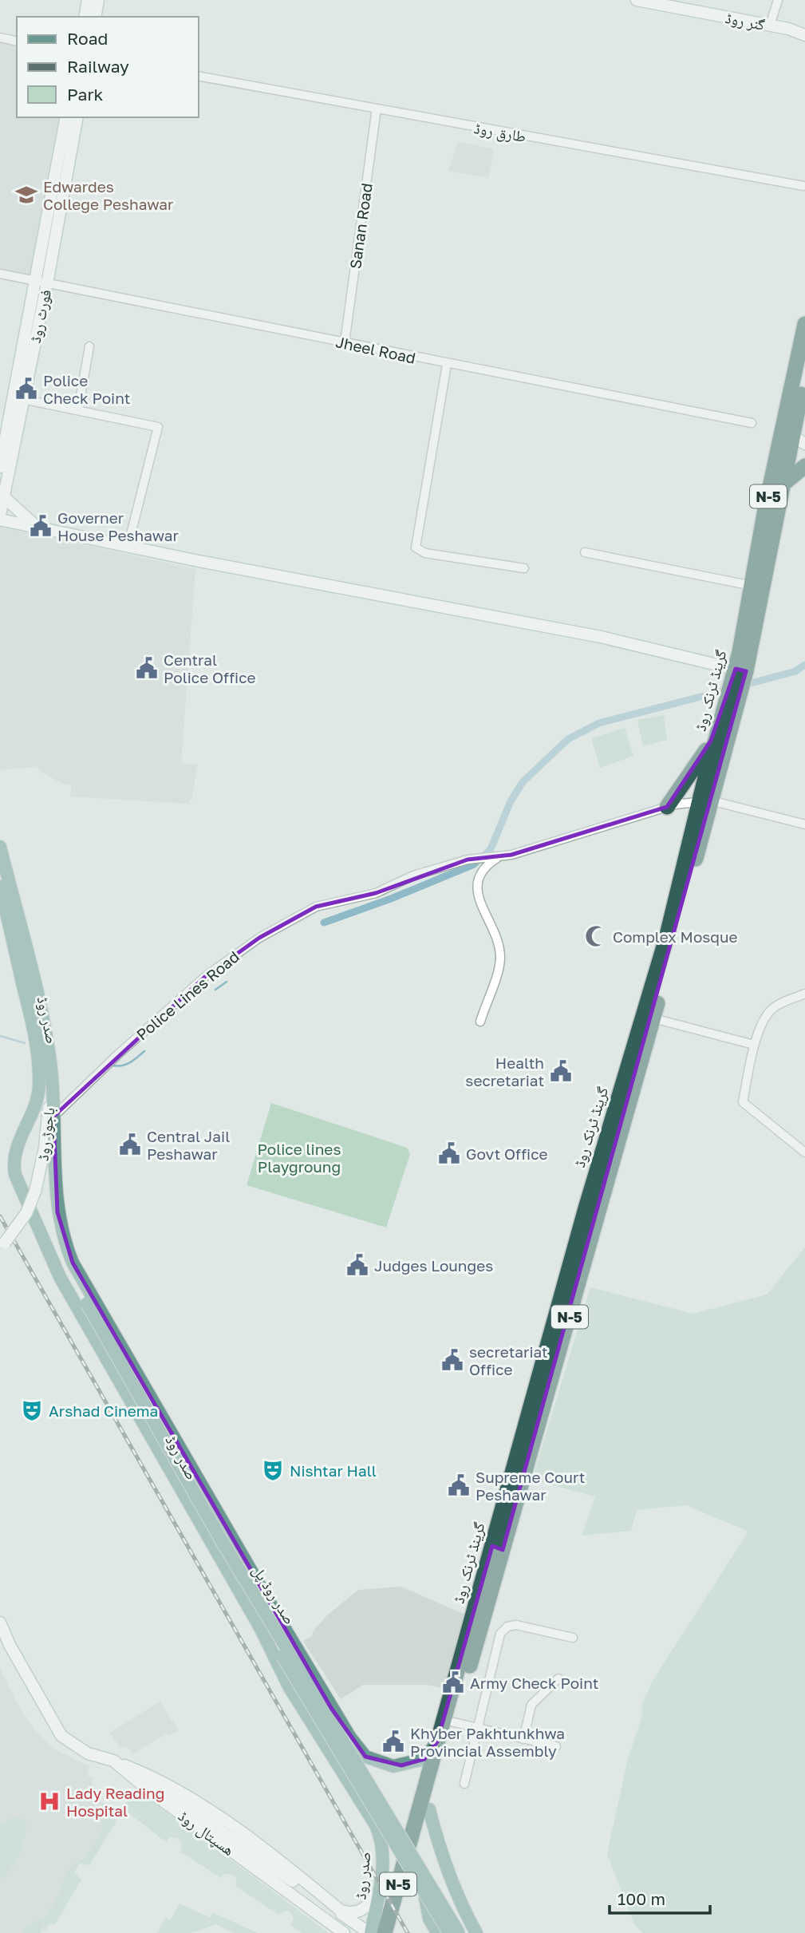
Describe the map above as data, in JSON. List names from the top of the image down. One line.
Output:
{"streets":{"highway":["N-5","گرینڈ ٹرنک روڈ"],"main road":["صدر روڈ","صدر روڈ پل"],"street":["گنر روڈ","طارق روڈ","Sanan Road","فورٹ روڈ","Jheel Road","Police Lines Road","باجوڑ روڈ","ھسپتال روڈ"]},"crossings":[["طارق روڈ","Sanan Road"],["Sanan Road","Jheel Road"],["فورٹ روڈ","Jheel Road"],["گرینڈ ٹرنک روڈ","Police Lines Road"],["گرینڈ ٹرنک روڈ","صدر روڈ"],["Police Lines Road","صدر روڈ"],["صدر روڈ","باجوڑ روڈ"],["صدر روڈ","صدر روڈ پل"]],"parks":["Police lines Playgroung"],"places":{"school or university":["Edwardes College Peshawar"],"public building":["Police Check Point","Governer House Peshawar","Central Police Office","Health secretariat","Central Jail Peshawar","Govt Office","Judges Lounges","secretariat Office","Supreme Court Peshawar","Army Check Point","Khyber Pakhtunkhwa Provincial Assembly"],"mosque":["Complex Mosque"],"theatre":["Arshad Cinema","Nishtar Hall"],"hospital":["Lady Reading Hospital"]},"legend":["Road","Railway","Park"],"scale_bar":"100 m"}
